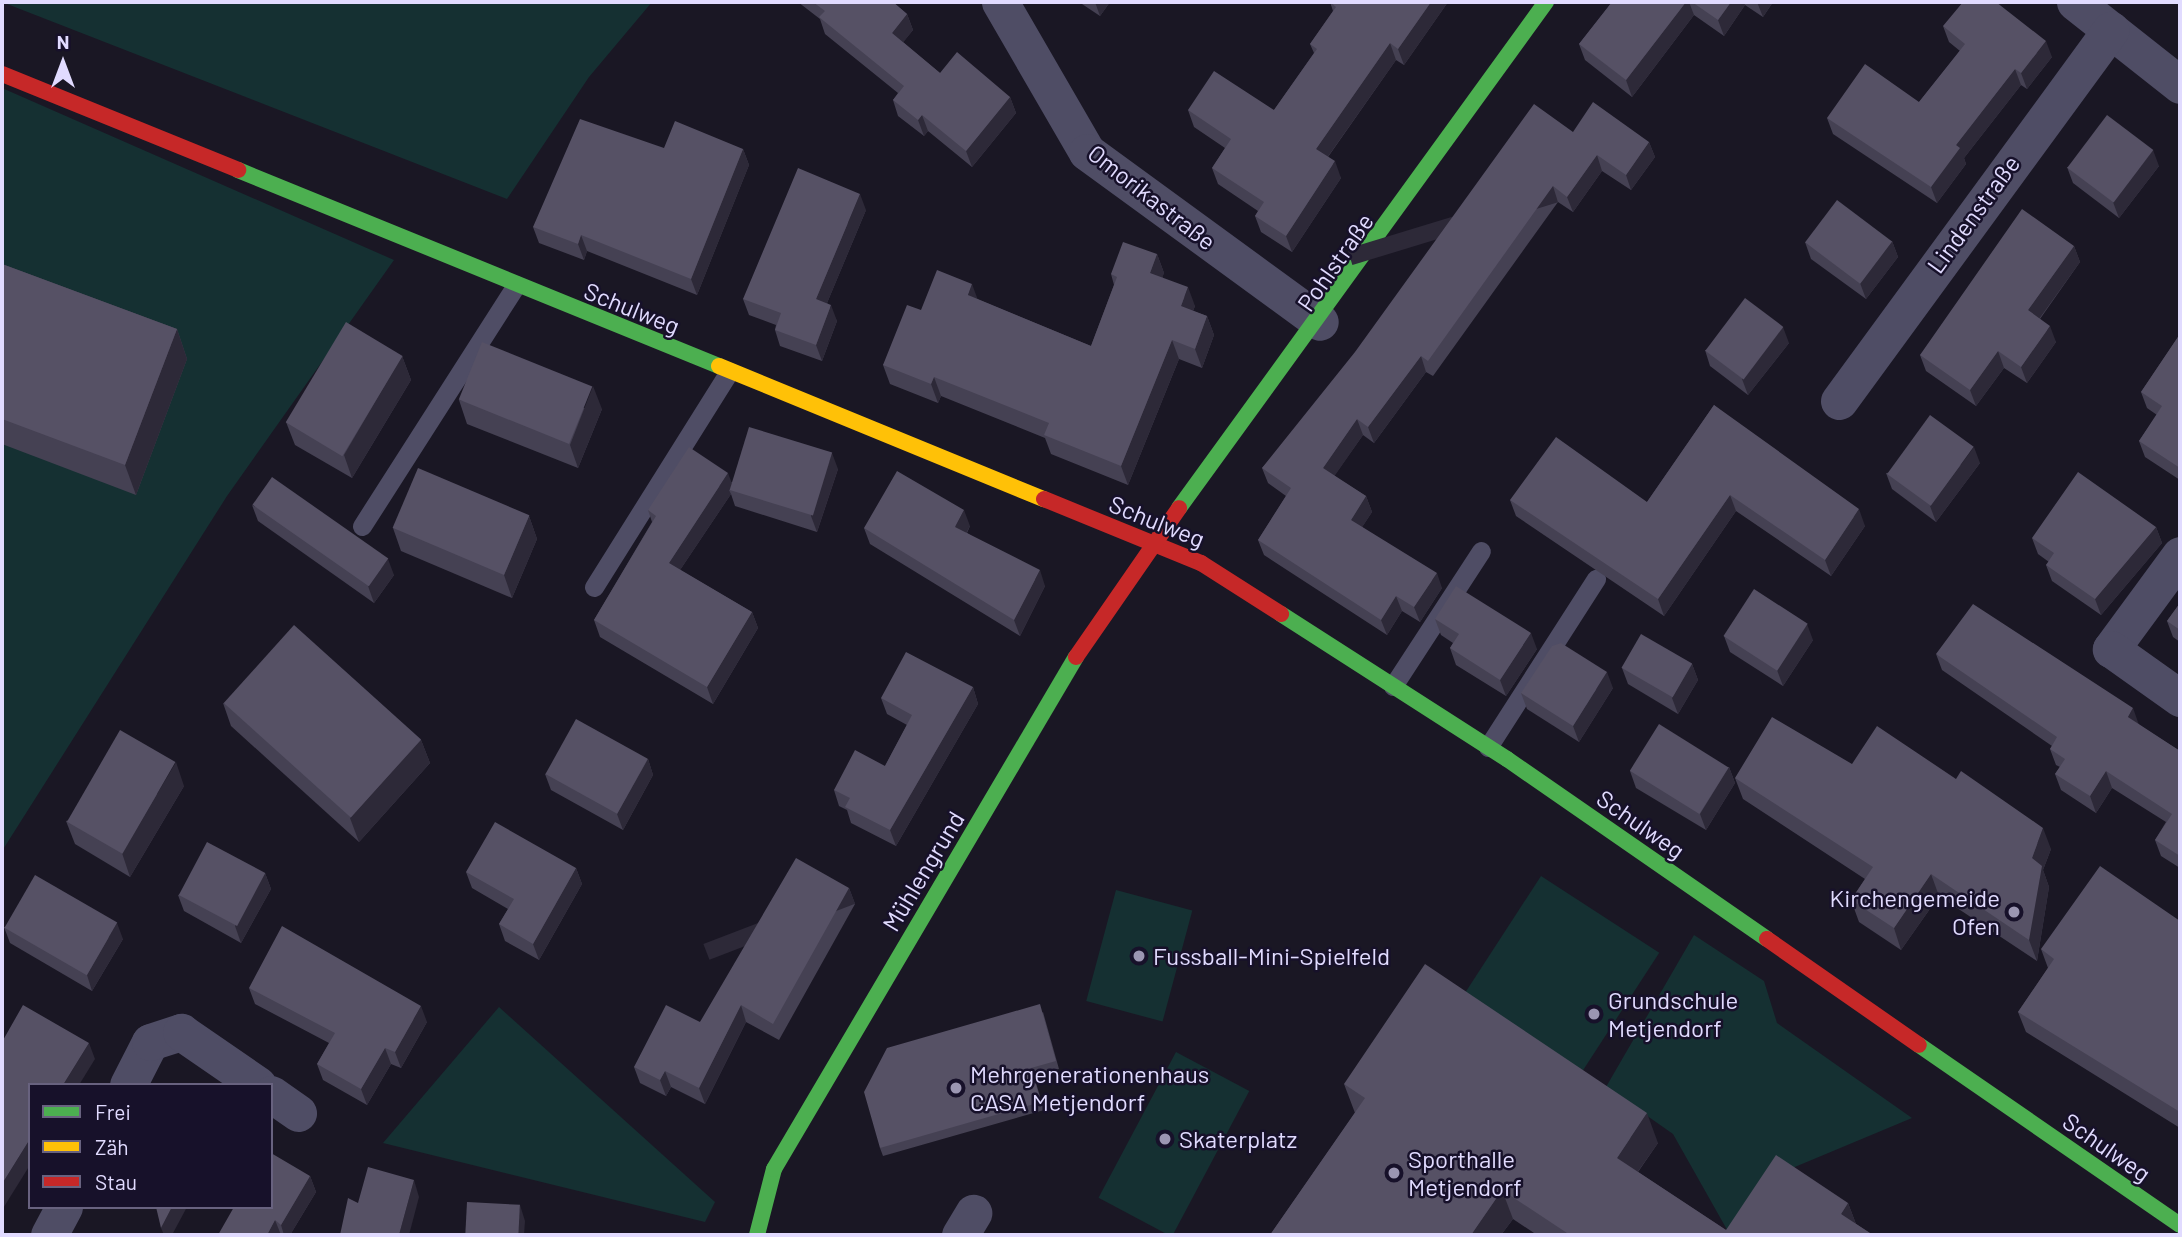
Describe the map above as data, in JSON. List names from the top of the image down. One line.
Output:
{"streets":{"street":["Omorikastraße","Lindenstraße","Pohlstraße","Schulweg","Mühlengrund"]},"crossings":[["Omorikastraße","Pohlstraße"],["Pohlstraße","Schulweg"],["Pohlstraße","Mühlengrund"],["Schulweg","Mühlengrund"]],"places":["Kirchengemeide Ofen","Fussball-Mini-Spielfeld","Grundschule Metjendorf","Mehrgenerationenhaus CASA Metjendorf","Skaterplatz","Sporthalle Metjendorf"],"legend":["Frei","Zäh","Stau"],"north":"top"}
